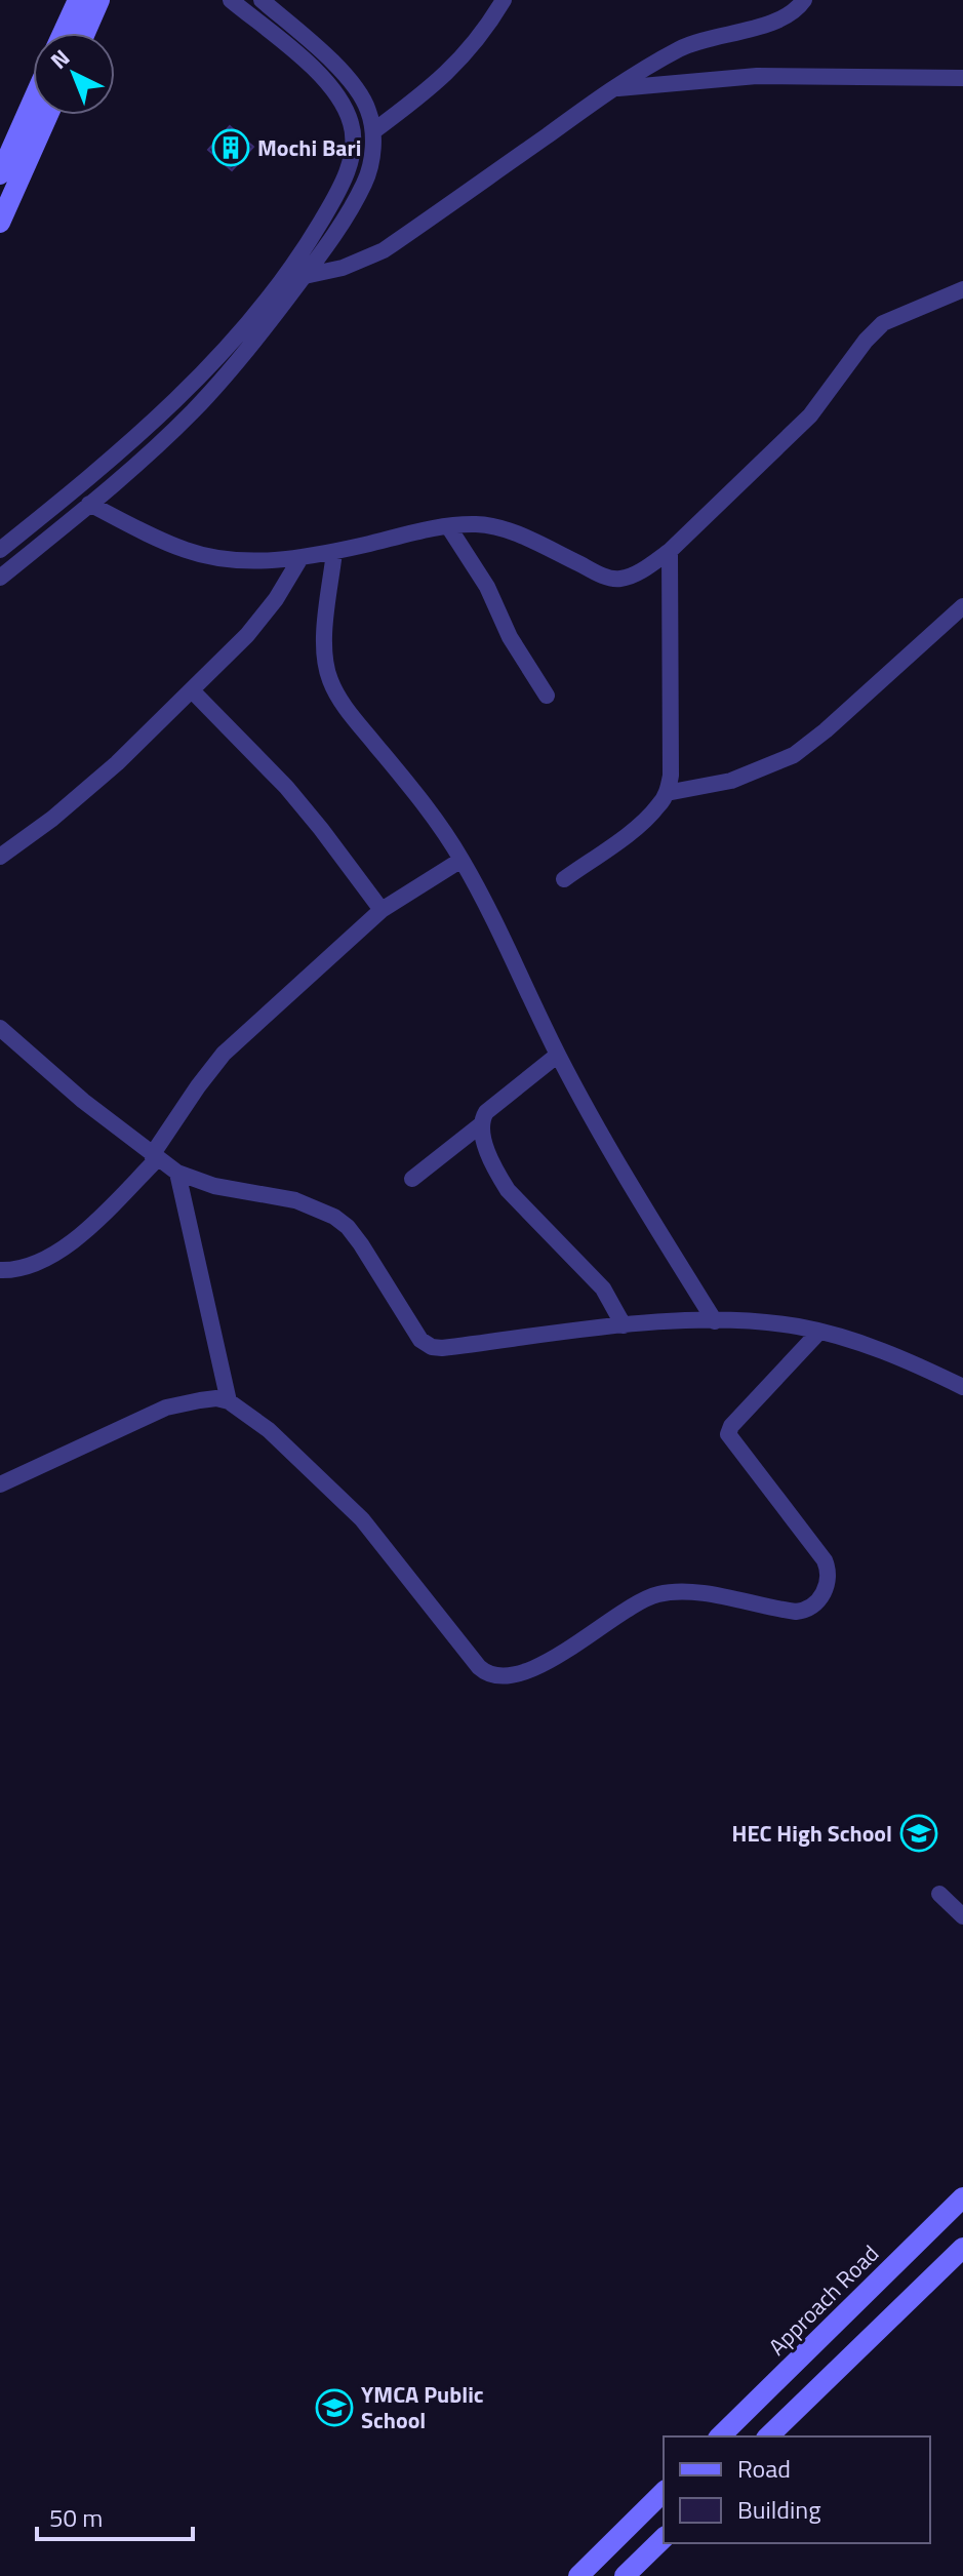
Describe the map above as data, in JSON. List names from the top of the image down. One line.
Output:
{"streets":{"street":["Approach Road"]},"places":{"building":["Mochi Bari"],"school or university":["HEC High School","YMCA Public School"]},"legend":["Road","Building"],"scale_bar":"50 m","north":"top left"}
